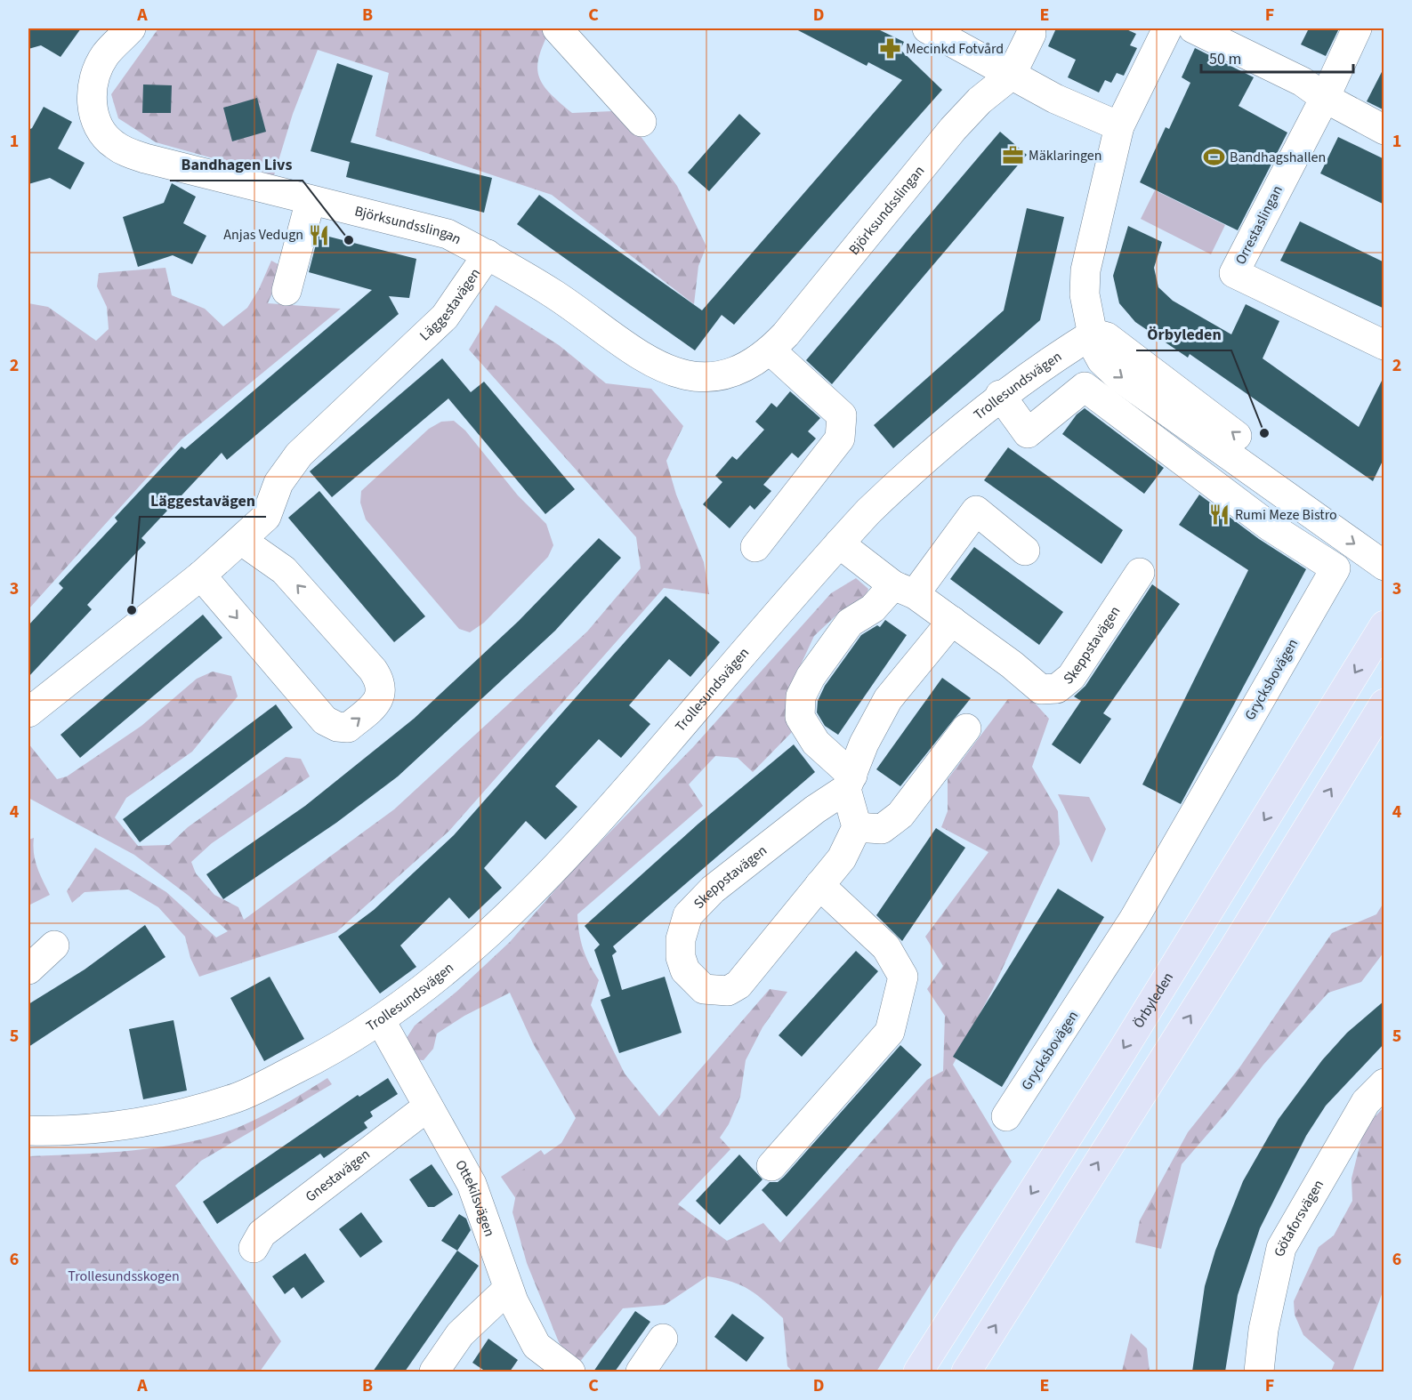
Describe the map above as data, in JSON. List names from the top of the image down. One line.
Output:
{"streets":{"main road":["Örbyleden"],"street":["Björksundsslingan","Orrestaslingan","Läggestavägen","Trollesundsvägen","Skeppstavägen","Grycksbovägen","Gnestavägen","Ottekilsvägen","Götaforsvägen"]},"crossings":[["Björksundsslingan","Läggestavägen"],["Trollesundsvägen","Skeppstavägen"],["Trollesundsvägen","Grycksbovägen"],["Trollesundsvägen","Ottekilsvägen"],["Gnestavägen","Ottekilsvägen"]],"parks":["Trollesundsskogen"],"places":{"pharmacy":["Mecinkd Fotvård"],"office":["Mäklaringen"],"sports":["Bandhagshallen"],"restaurant":["Anjas Vedugn","Rumi Meze Bistro"],"other":["Bandhagen Livs","Örbyleden","Läggestavägen"]},"scale_bar":"50 m","grid":{"columns":["A","B","C","D","E","F"],"rows":["1","2","3","4","5","6"]}}
